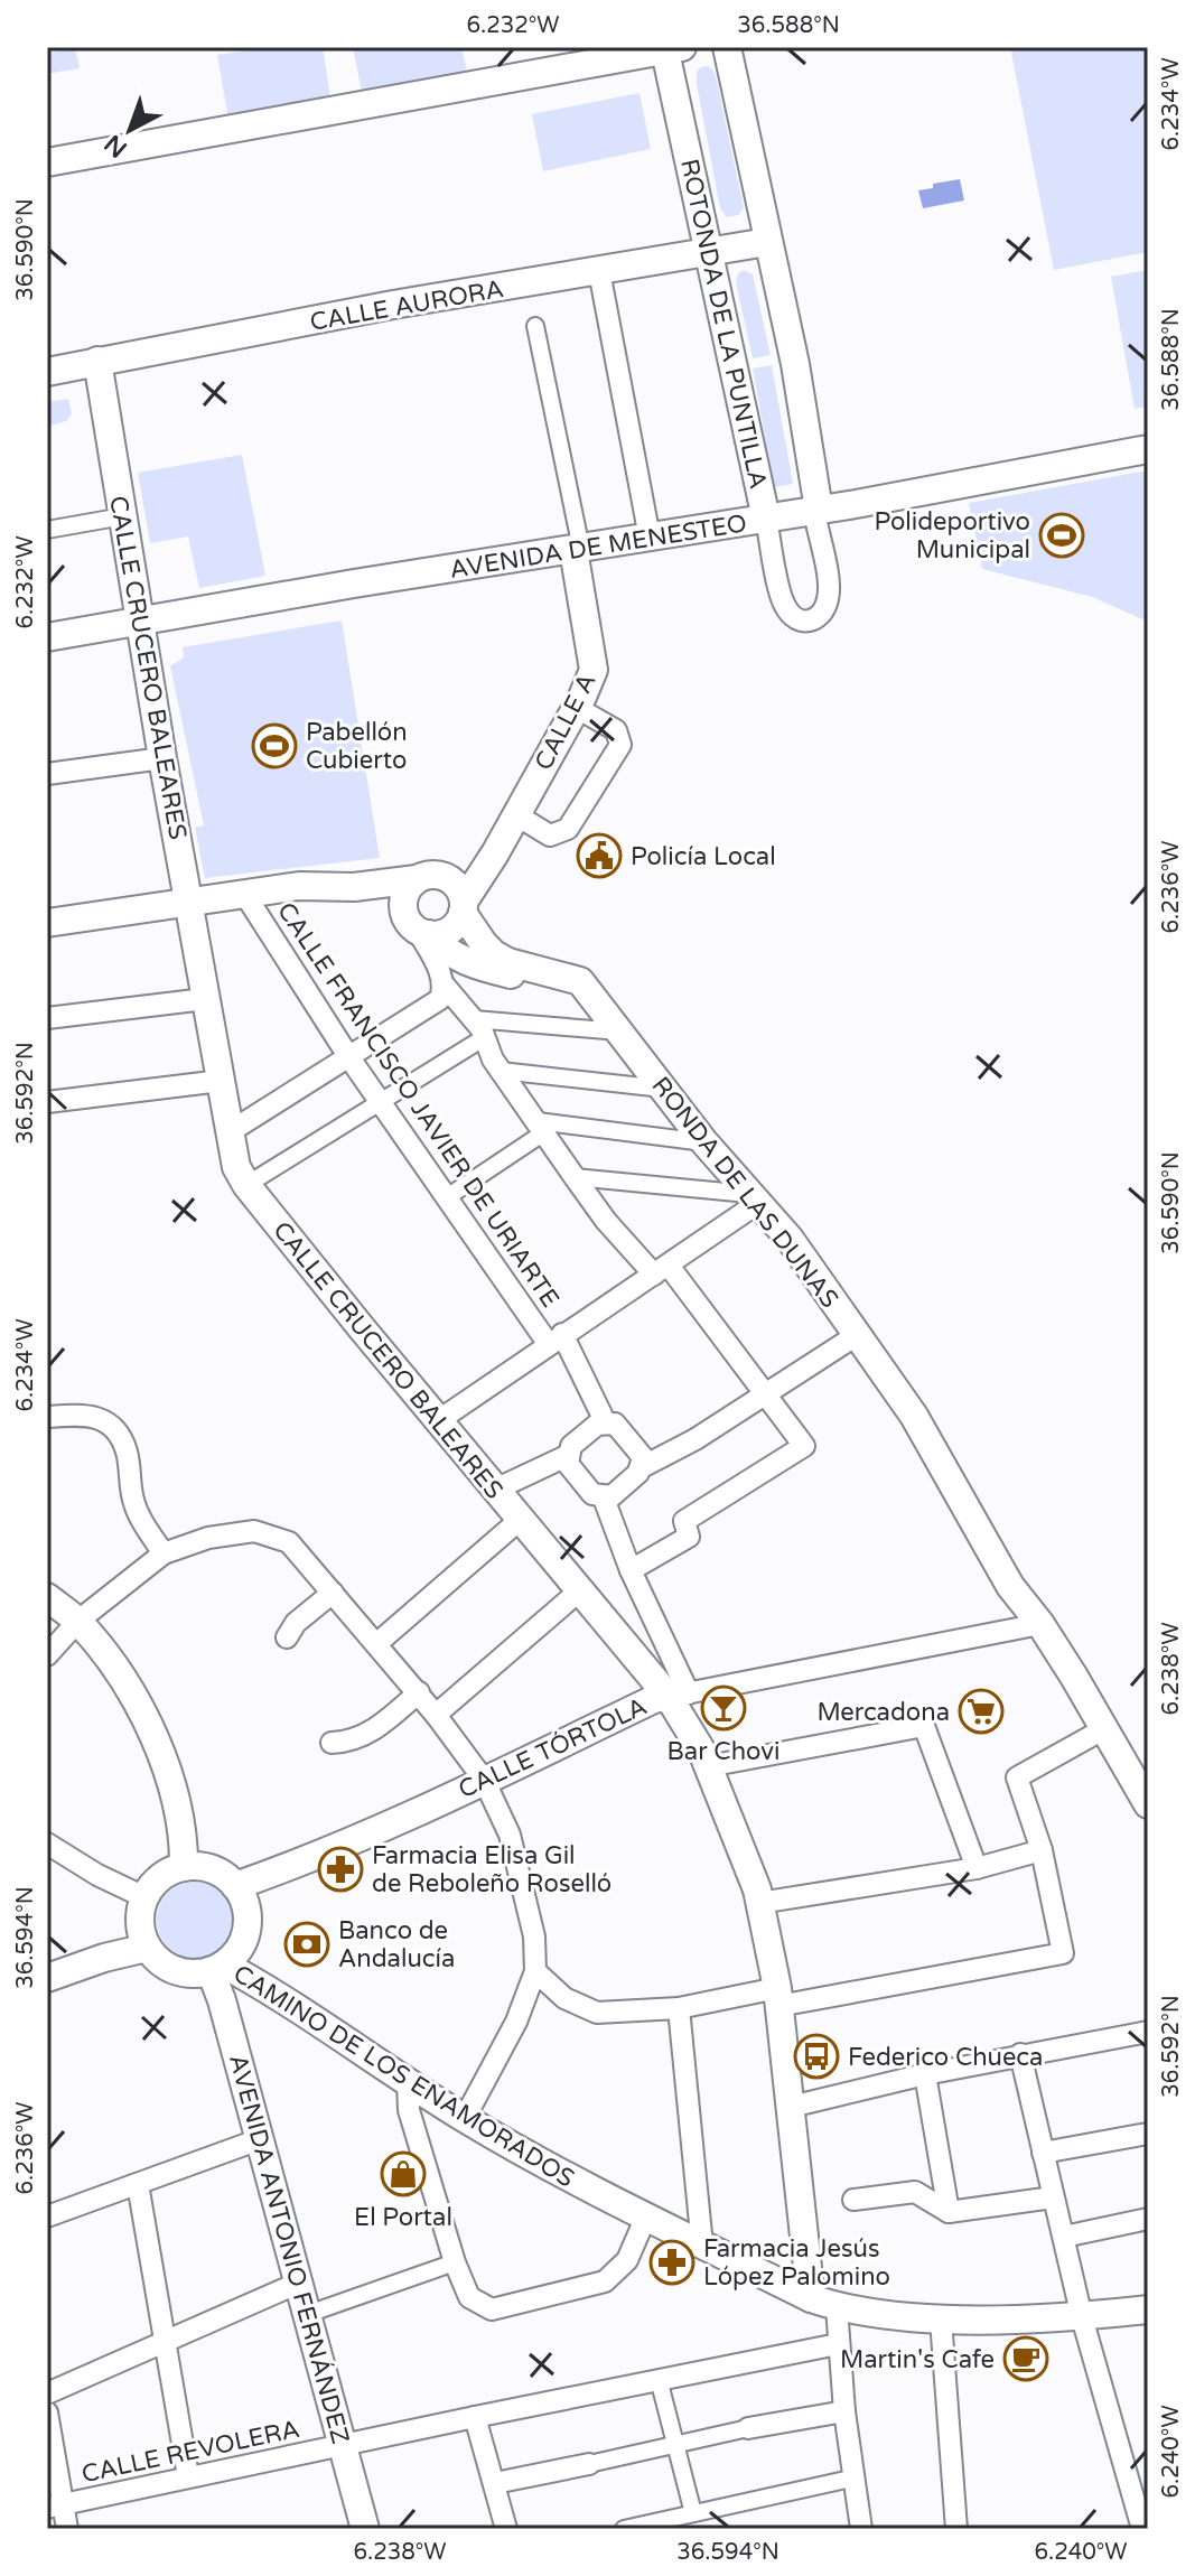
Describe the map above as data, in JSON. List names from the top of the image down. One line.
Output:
{"streets":{"street":["CALLE AURORA","ROTONDA DE LA PUNTILLA","AVENIDA DE MENESTEO","CALLE CRUCERO BALEARES","CALLE A","CALLE FRANCISCO JAVIER DE URIARTE","RONDA DE LAS DUNAS","CALLE TÓRTOLA","CAMINO DE LOS ENAMORADOS","AVENIDA ANTONIO FERNÁNDEZ","CALLE REVOLERA"]},"crossings":[["CALLE AURORA","ROTONDA DE LA PUNTILLA"],["CALLE AURORA","CALLE CRUCERO BALEARES"],["ROTONDA DE LA PUNTILLA","AVENIDA DE MENESTEO"],["AVENIDA DE MENESTEO","CALLE CRUCERO BALEARES"],["AVENIDA DE MENESTEO","CALLE A"],["CALLE CRUCERO BALEARES","CALLE TÓRTOLA"],["CALLE CRUCERO BALEARES","CAMINO DE LOS ENAMORADOS"],["RONDA DE LAS DUNAS","CALLE TÓRTOLA"],["CALLE TÓRTOLA","CAMINO DE LOS ENAMORADOS"],["CALLE TÓRTOLA","AVENIDA ANTONIO FERNÁNDEZ"],["CAMINO DE LOS ENAMORADOS","AVENIDA ANTONIO FERNÁNDEZ"],["AVENIDA ANTONIO FERNÁNDEZ","CALLE REVOLERA"]],"places":{"sports":["Polideportivo Municipal","Pabellón Cubierto"],"public building":["Policía Local"],"bar":["Bar Chovi"],"supermarket":["Mercadona"],"pharmacy":["Farmacia Elisa Gil de Reboleño Roselló","Farmacia Jesús López Palomino"],"bank":["Banco de Andalucía"],"bus stop":["Federico Chueca"],"shop":["El Portal"],"cafe":["Martin's Cafe"]},"north":"bottom left","coordinates":["6.232°W","36.588°N","6.234°W","36.590°N","6.236°W","36.592°N","6.238°W","36.594°N","6.240°W"]}
